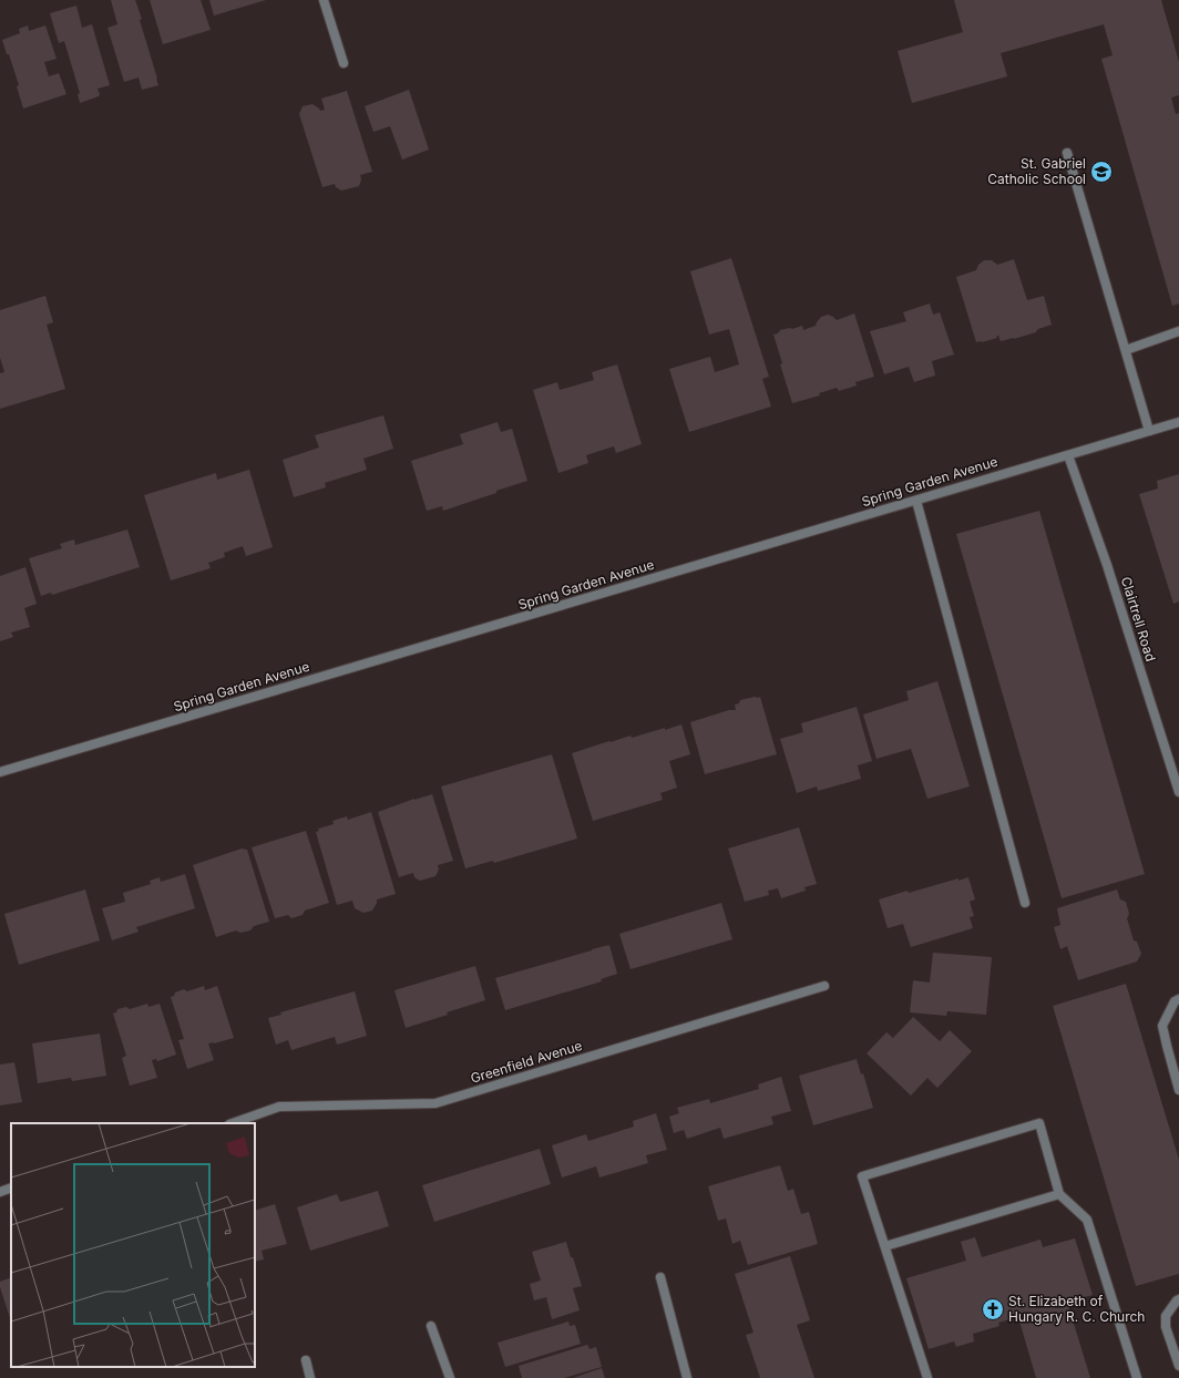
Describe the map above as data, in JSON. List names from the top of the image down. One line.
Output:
{"streets":{"street":["Spring Garden Avenue","Clairtrell Road","Greenfield Avenue"]},"crossings":[["Spring Garden Avenue","Clairtrell Road"]],"places":{"school or university":["St. Gabriel Catholic School"],"church":["St. Elizabeth of Hungary R. C. Church"]}}
